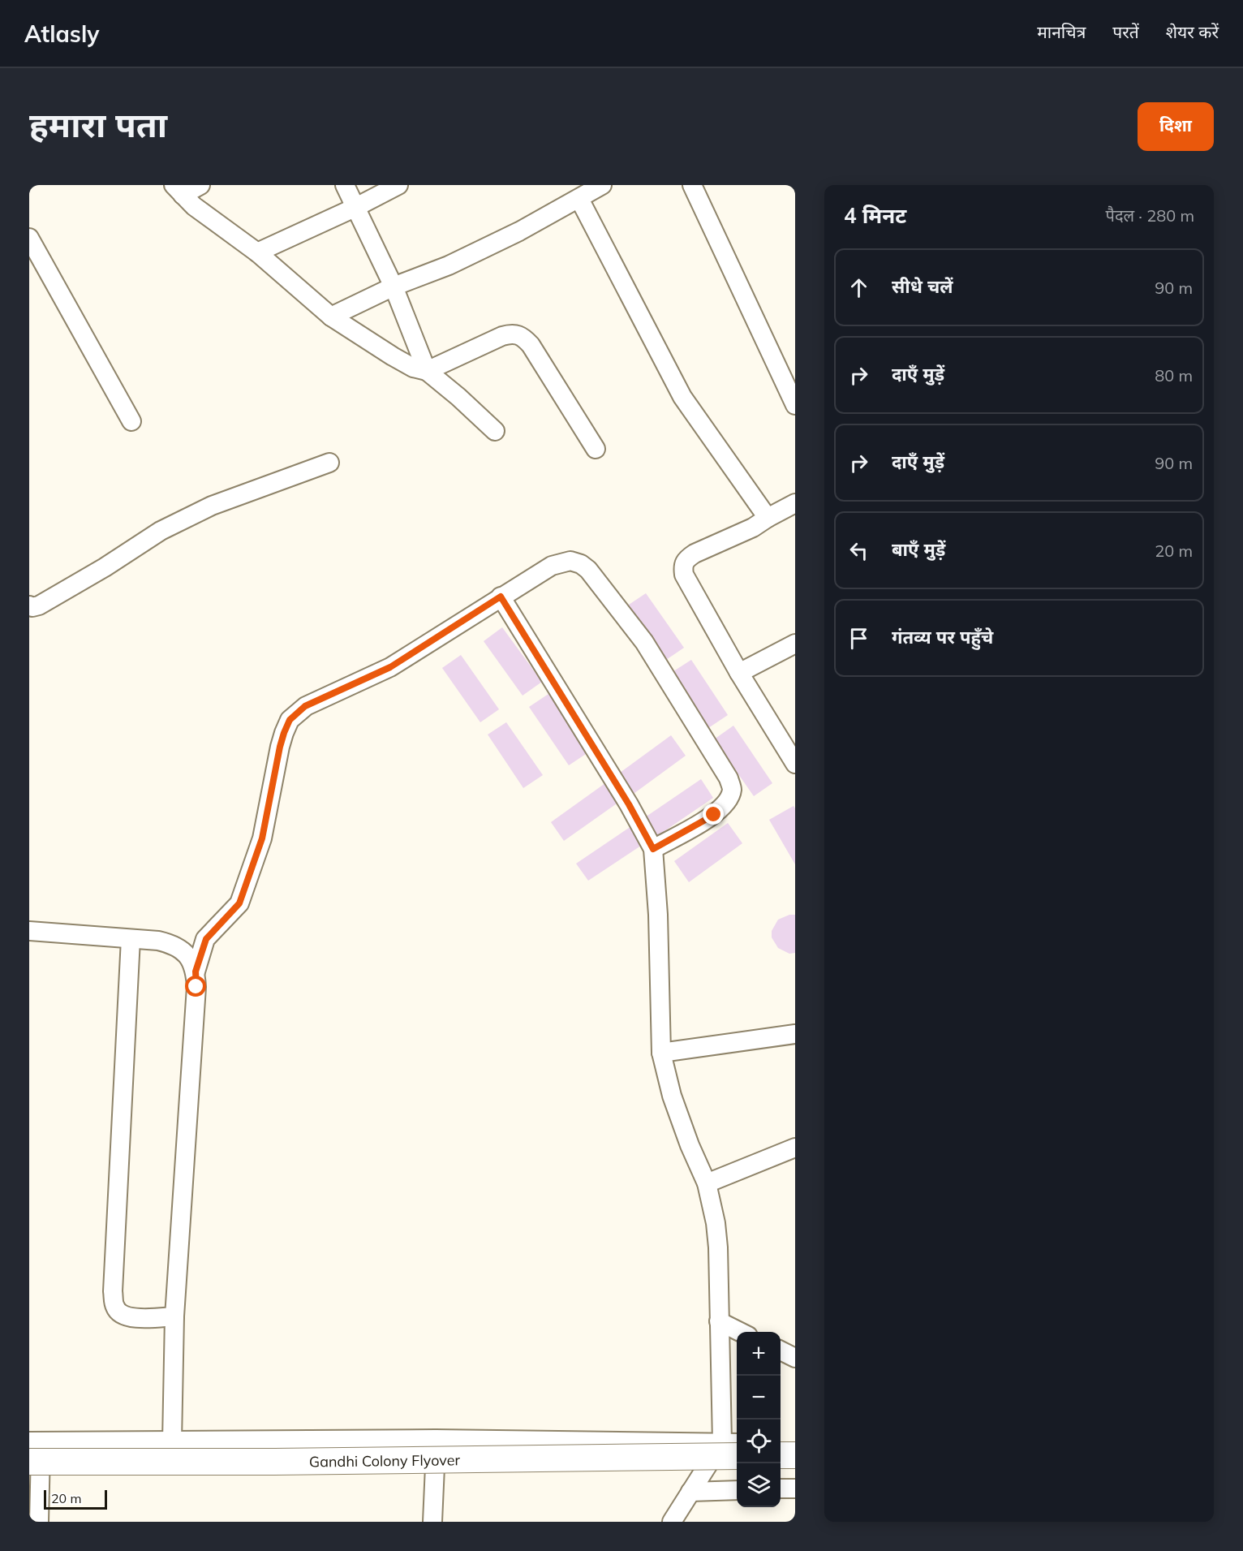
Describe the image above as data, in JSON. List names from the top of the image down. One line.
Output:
{"streets":{"street":["Gandhi Colony Flyover"]},"scale_bar":"20 m","page":{"header":"Atlasly","nav":["मानचित्र","परतें","शेयर करें"],"buttons":"दिशा","title":"हमारा पता","heading":["4 मिनट","पैदल · 280 m"],"list":[["सीधे चलें","90 m"],["दाएँ मुड़ें","80 m"],["दाएँ मुड़ें","90 m"],["बाएँ मुड़ें","20 m"],"गंतव्य पर पहुँचे"],"map_buttons":["+","−"],"scale":"20 m"}}
